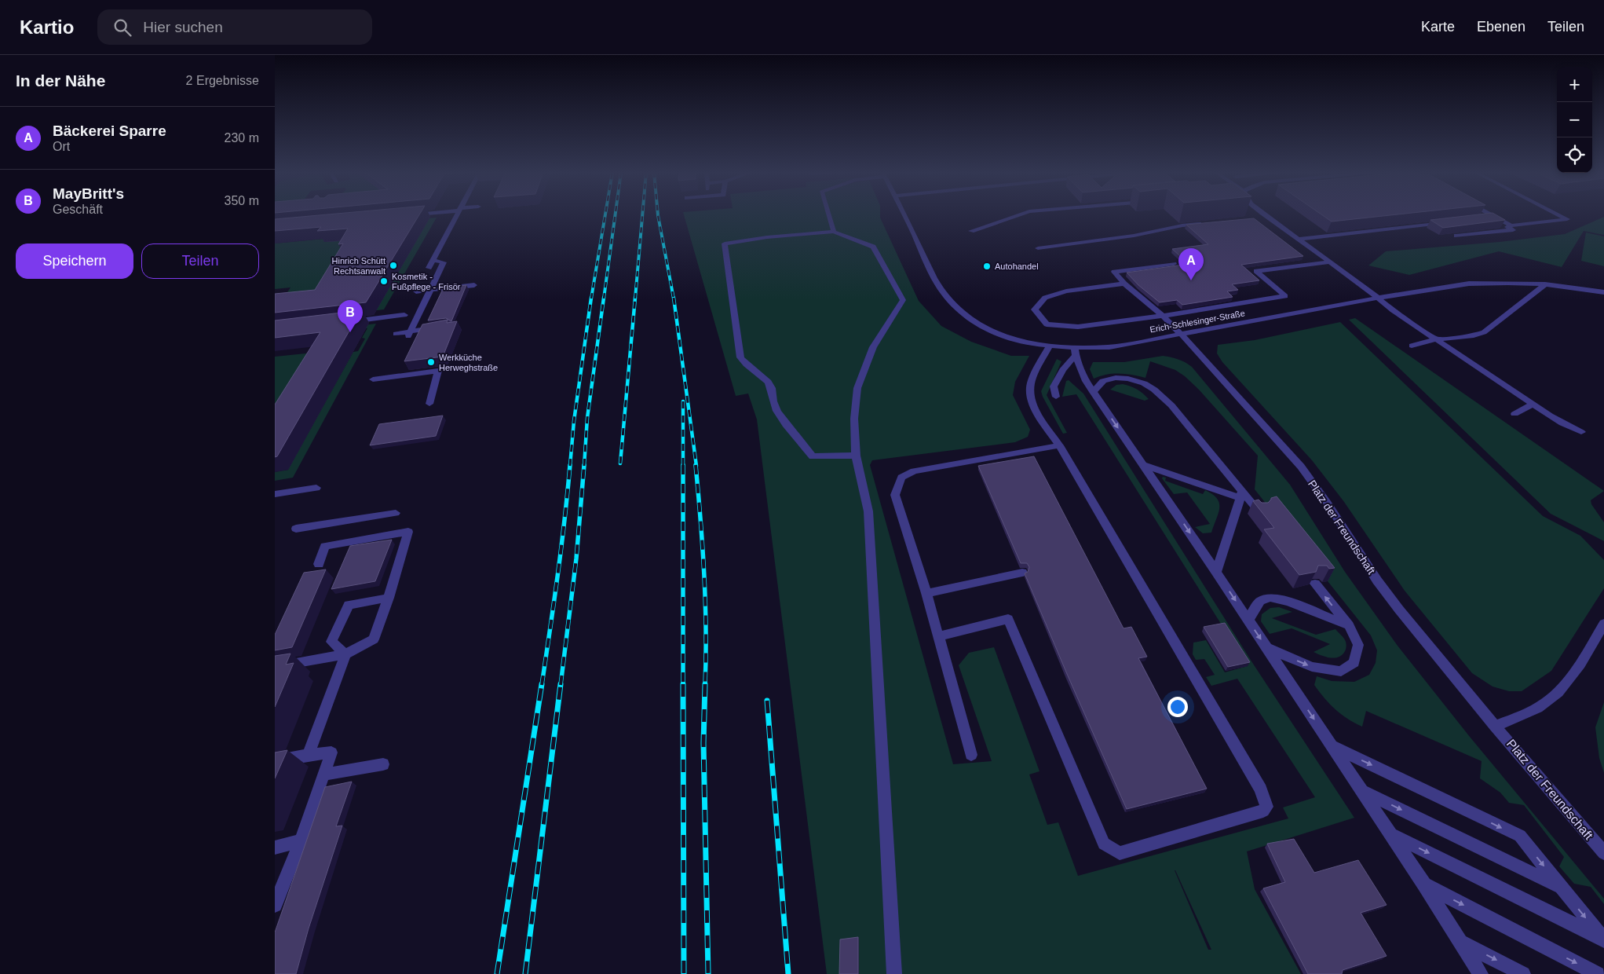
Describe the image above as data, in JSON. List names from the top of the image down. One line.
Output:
{"streets":{"street":["Erich-Schlesinger-Straße","Platz der Freundschaft"]},"crossings":[["Erich-Schlesinger-Straße","Platz der Freundschaft"]],"places":["Hinrich Schütt Rechtsanwalt","Autohandel","Kosmetik - Fußpflege - Frisör","Werkküche Herweghstraße"],"page":{"header":"Kartio","search":"Hier suchen","nav":["Karte","Ebenen","Teilen"],"heading":["In der Nähe","2 Ergebnisse"],"map_buttons":["+","−"],"list":[{"mark":"A","name":"Bäckerei Sparre","note":"Ort","value":"230 m"},{"mark":"B","name":"MayBritt's","note":"Geschäft","value":"350 m"}],"buttons":["Speichern","Teilen"],"pins":["A","B"]}}
